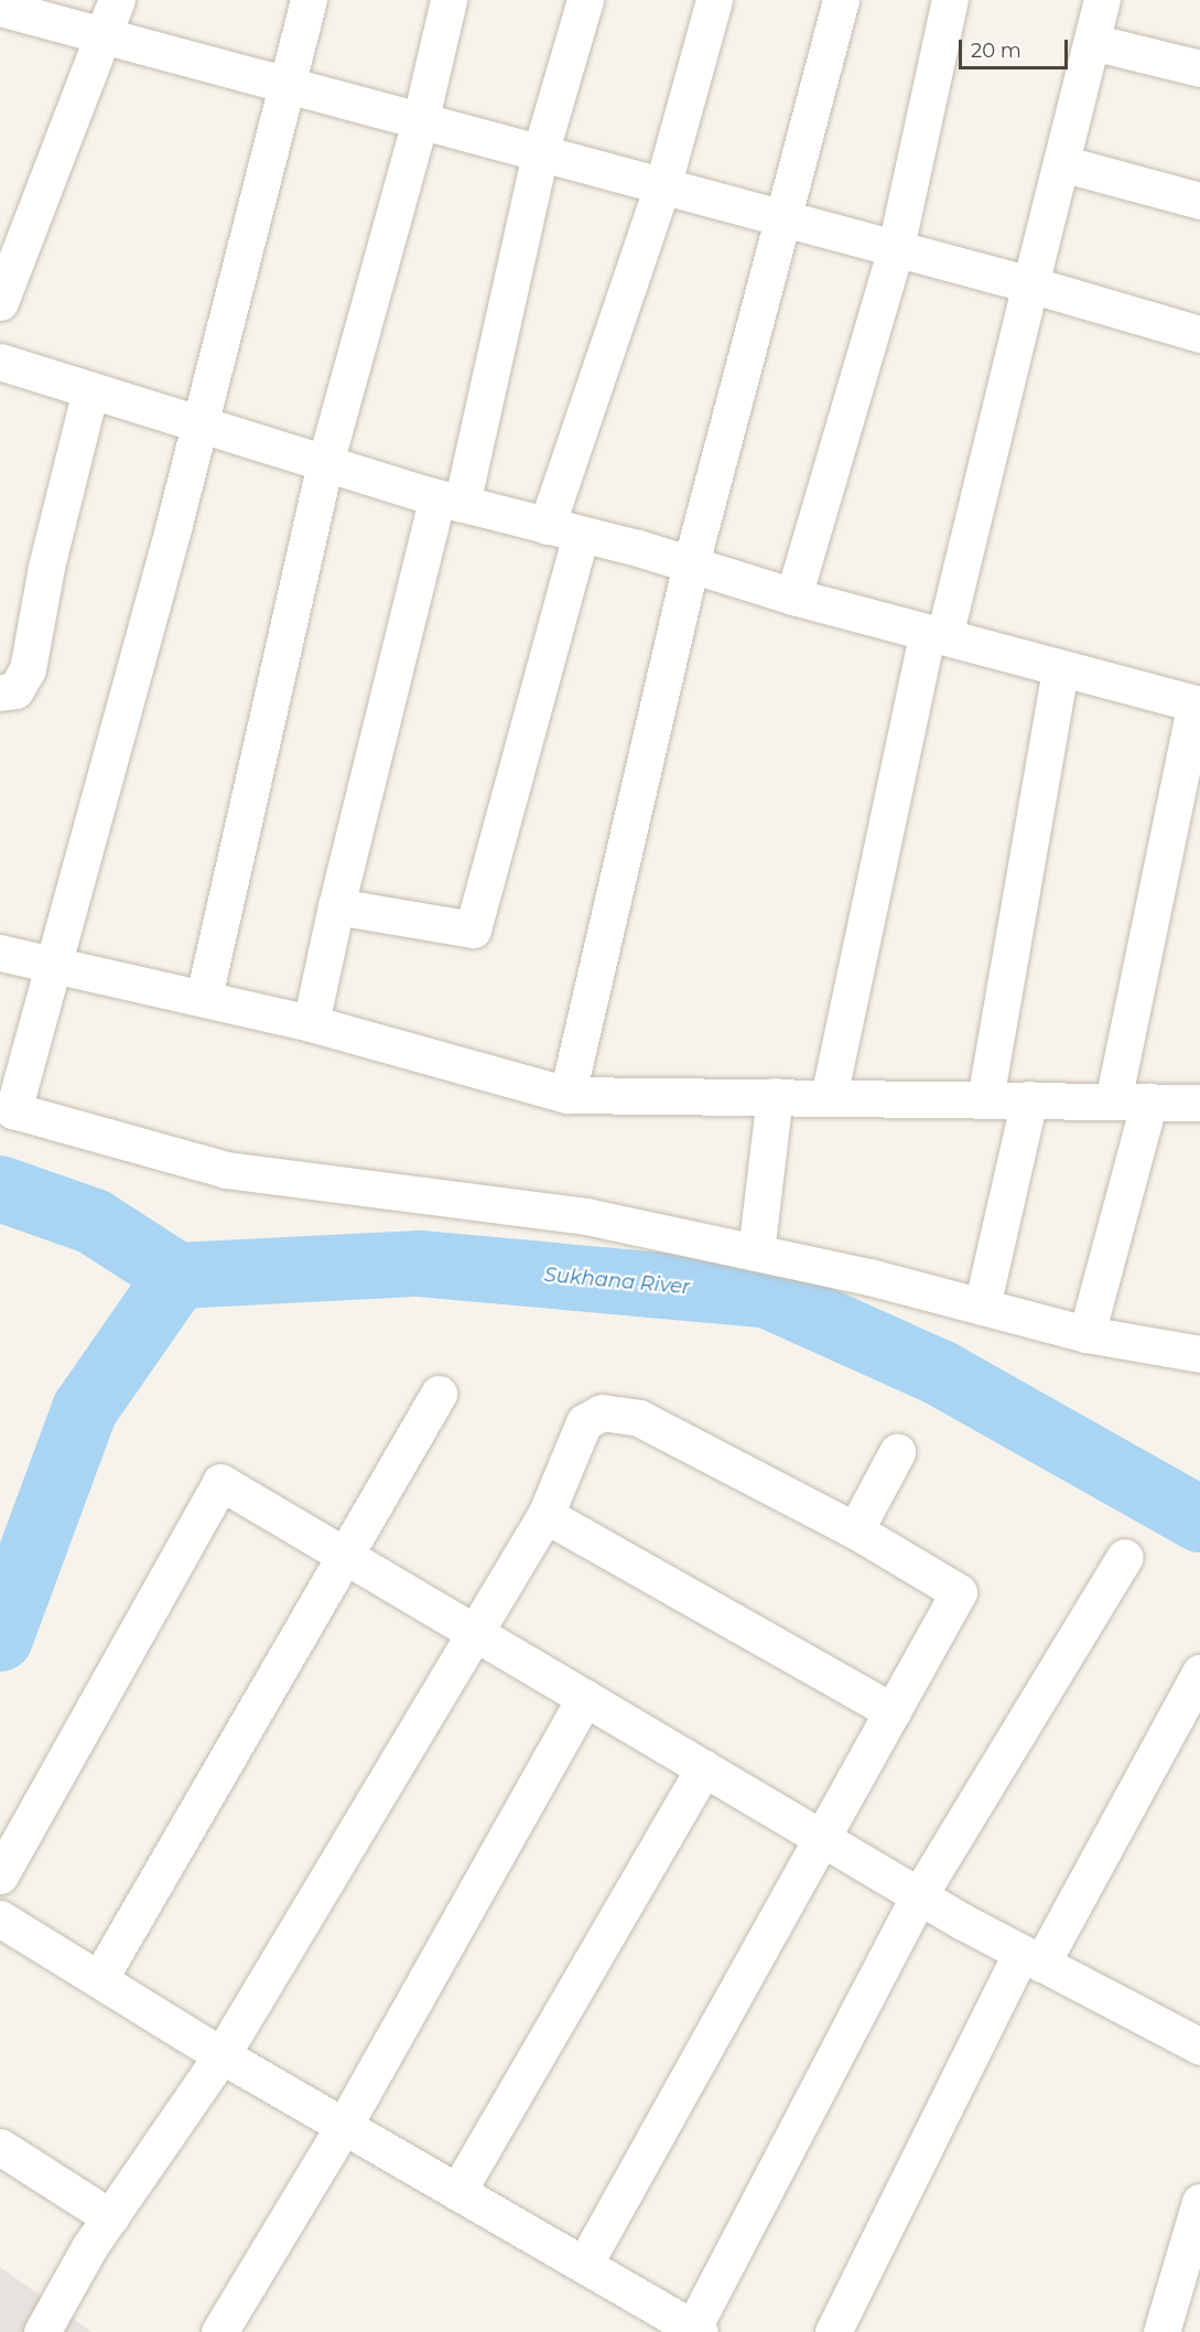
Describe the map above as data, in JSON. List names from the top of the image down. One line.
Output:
{"water":["Sukhana River"],"scale_bar":"20 m"}
